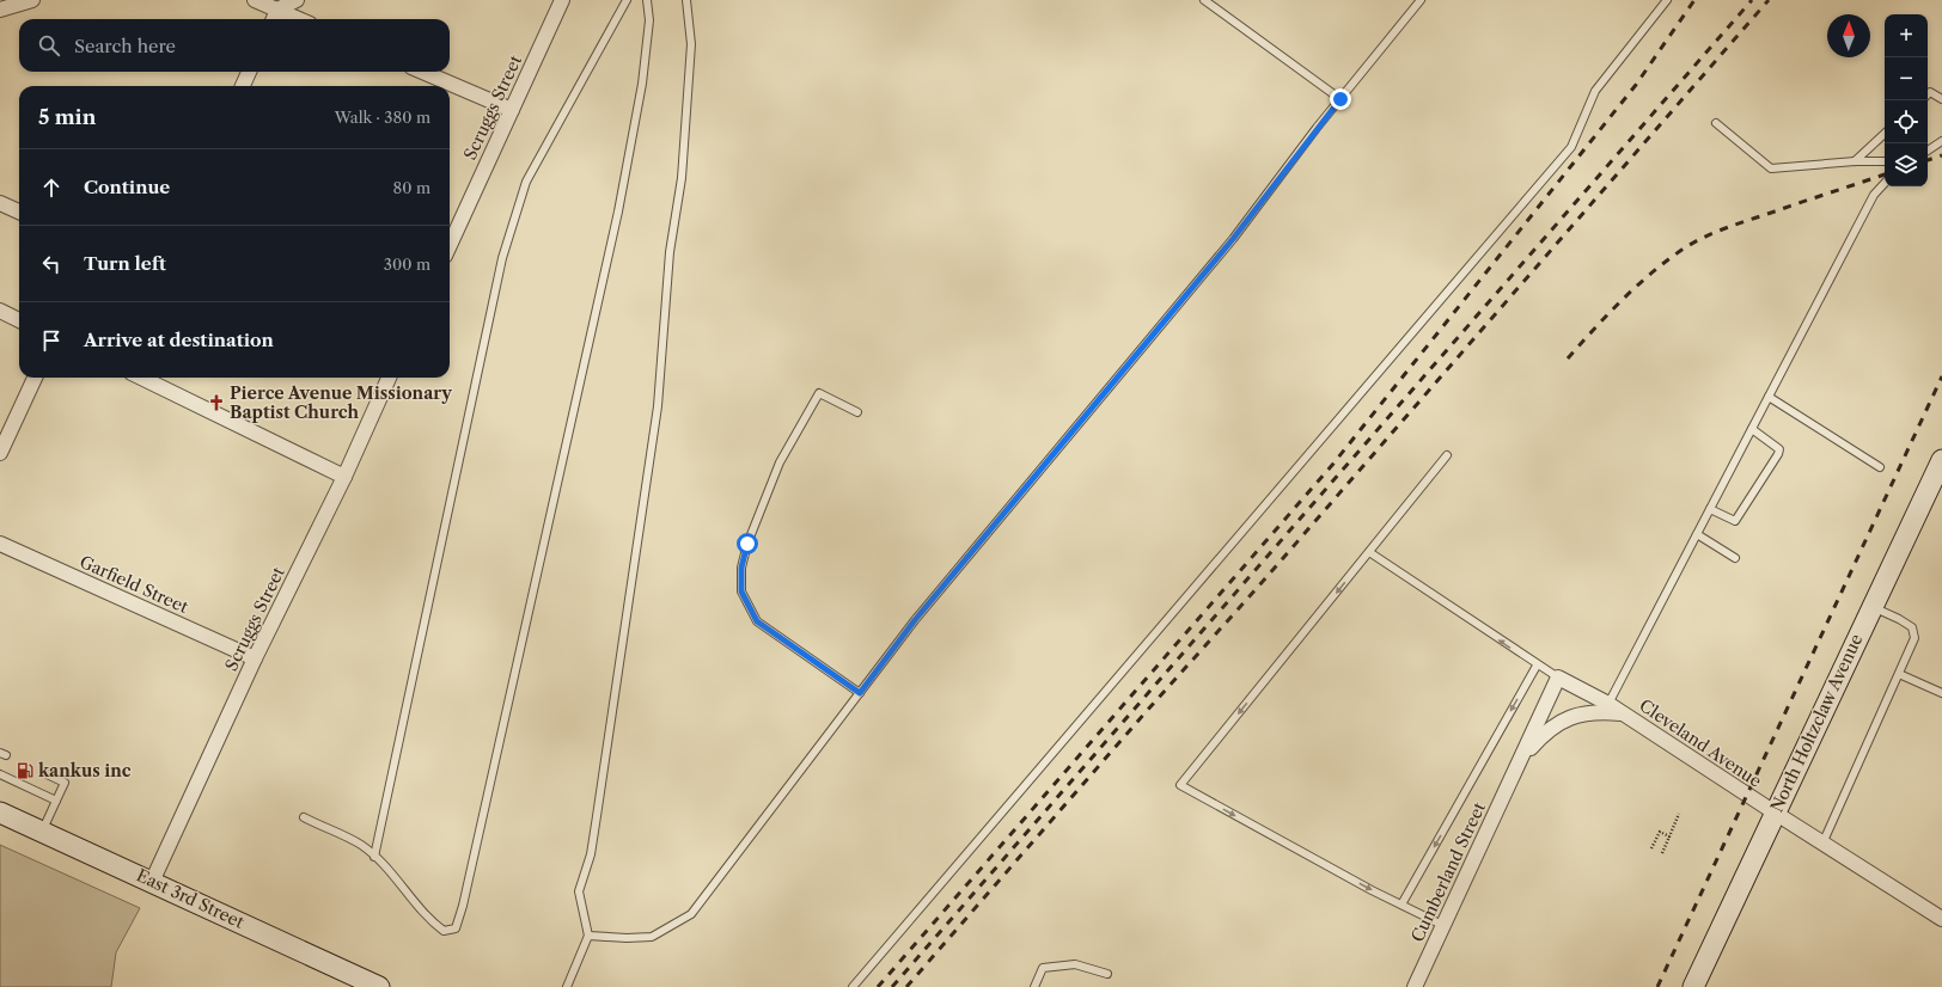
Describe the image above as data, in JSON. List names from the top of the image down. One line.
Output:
{"streets":{"main road":["North Holtzclaw Avenue","East 3rd Street"],"street":["Scruggs Street","Garfield Street","Cleveland Avenue","Cumberland Street"]},"crossings":[["Scruggs Street","Garfield Street"],["Scruggs Street","East 3rd Street"],["North Holtzclaw Avenue","Cleveland Avenue"],["Cleveland Avenue","Cumberland Street"]],"places":{"church":["Pierce Avenue Missionary Baptist Church"],"fuel station":["kankus inc"]},"north":"top","page":{"map_buttons":["+","−"],"search":"Search here","heading":["5 min","Walk · 380 m"],"list":[["Continue","80 m"],["Turn left","300 m"],"Arrive at destination"]}}
